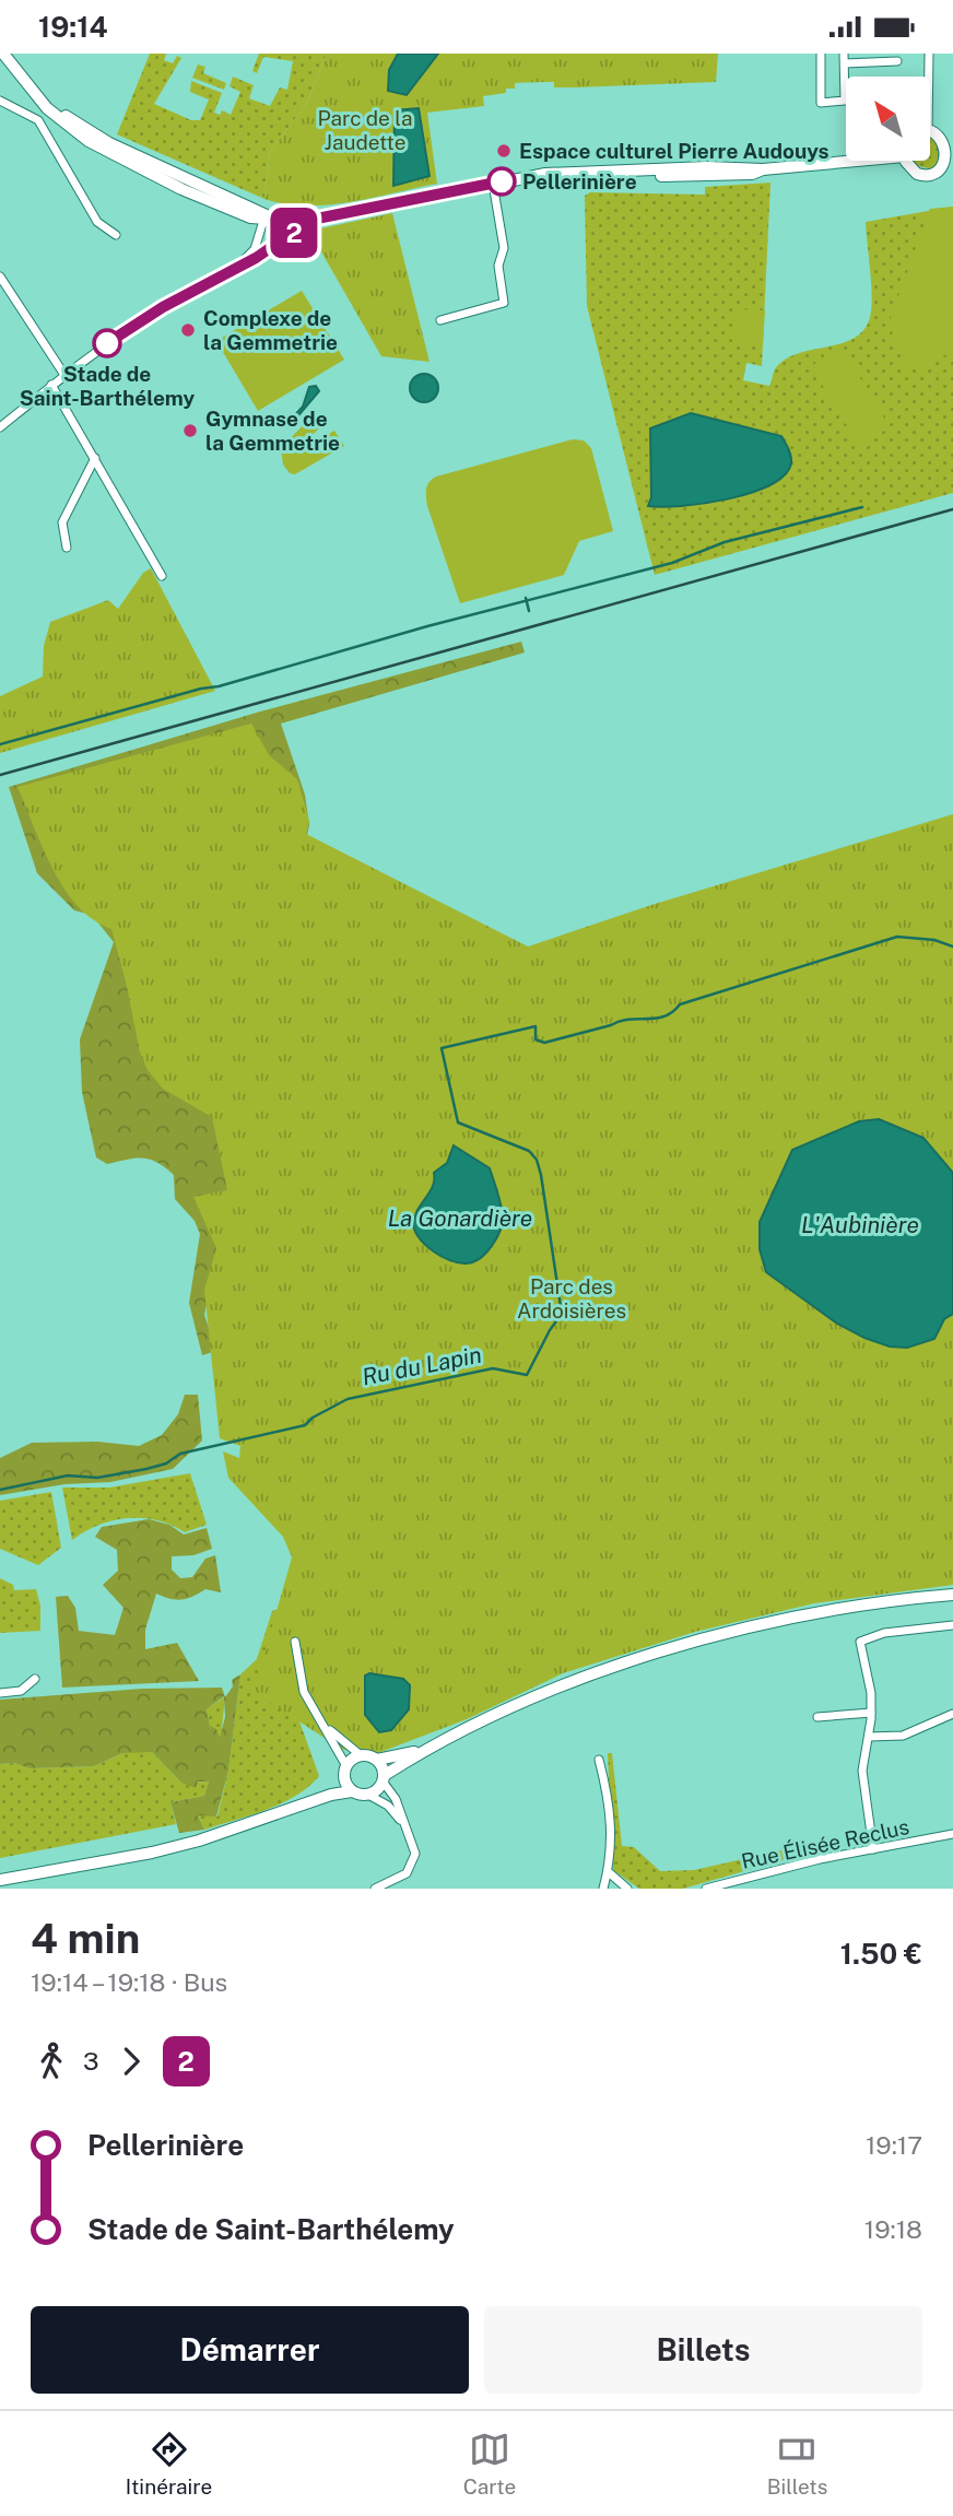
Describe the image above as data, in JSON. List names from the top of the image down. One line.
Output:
{"streets":{"street":["Rue Élisée Reclus"]},"water":["La Gonardière","L'Aubinière","Ru du Lapin"],"parks":["Parc de la Jaudette","Parc des Ardoisières"],"places":["Espace culturel Pierre Audouys","Pellerinière","Complexe de la Gemmetrie","Stade de Saint-Barthélemy","Gymnase de la Gemmetrie"],"lines":["bus line 2"],"north":"top left","page":{"status":"19:14","on_map":"2","heading":["4 min","19:14 – 19:18 · Bus","1.50 €"],"legs":["3","2"],"list":[{"name":"Pellerinière","value":"19:17"},{"name":"Stade de Saint-Barthélemy","value":"19:18"}],"buttons":["Démarrer","Billets"],"tabs":["Itinéraire","Carte","Billets"]}}
